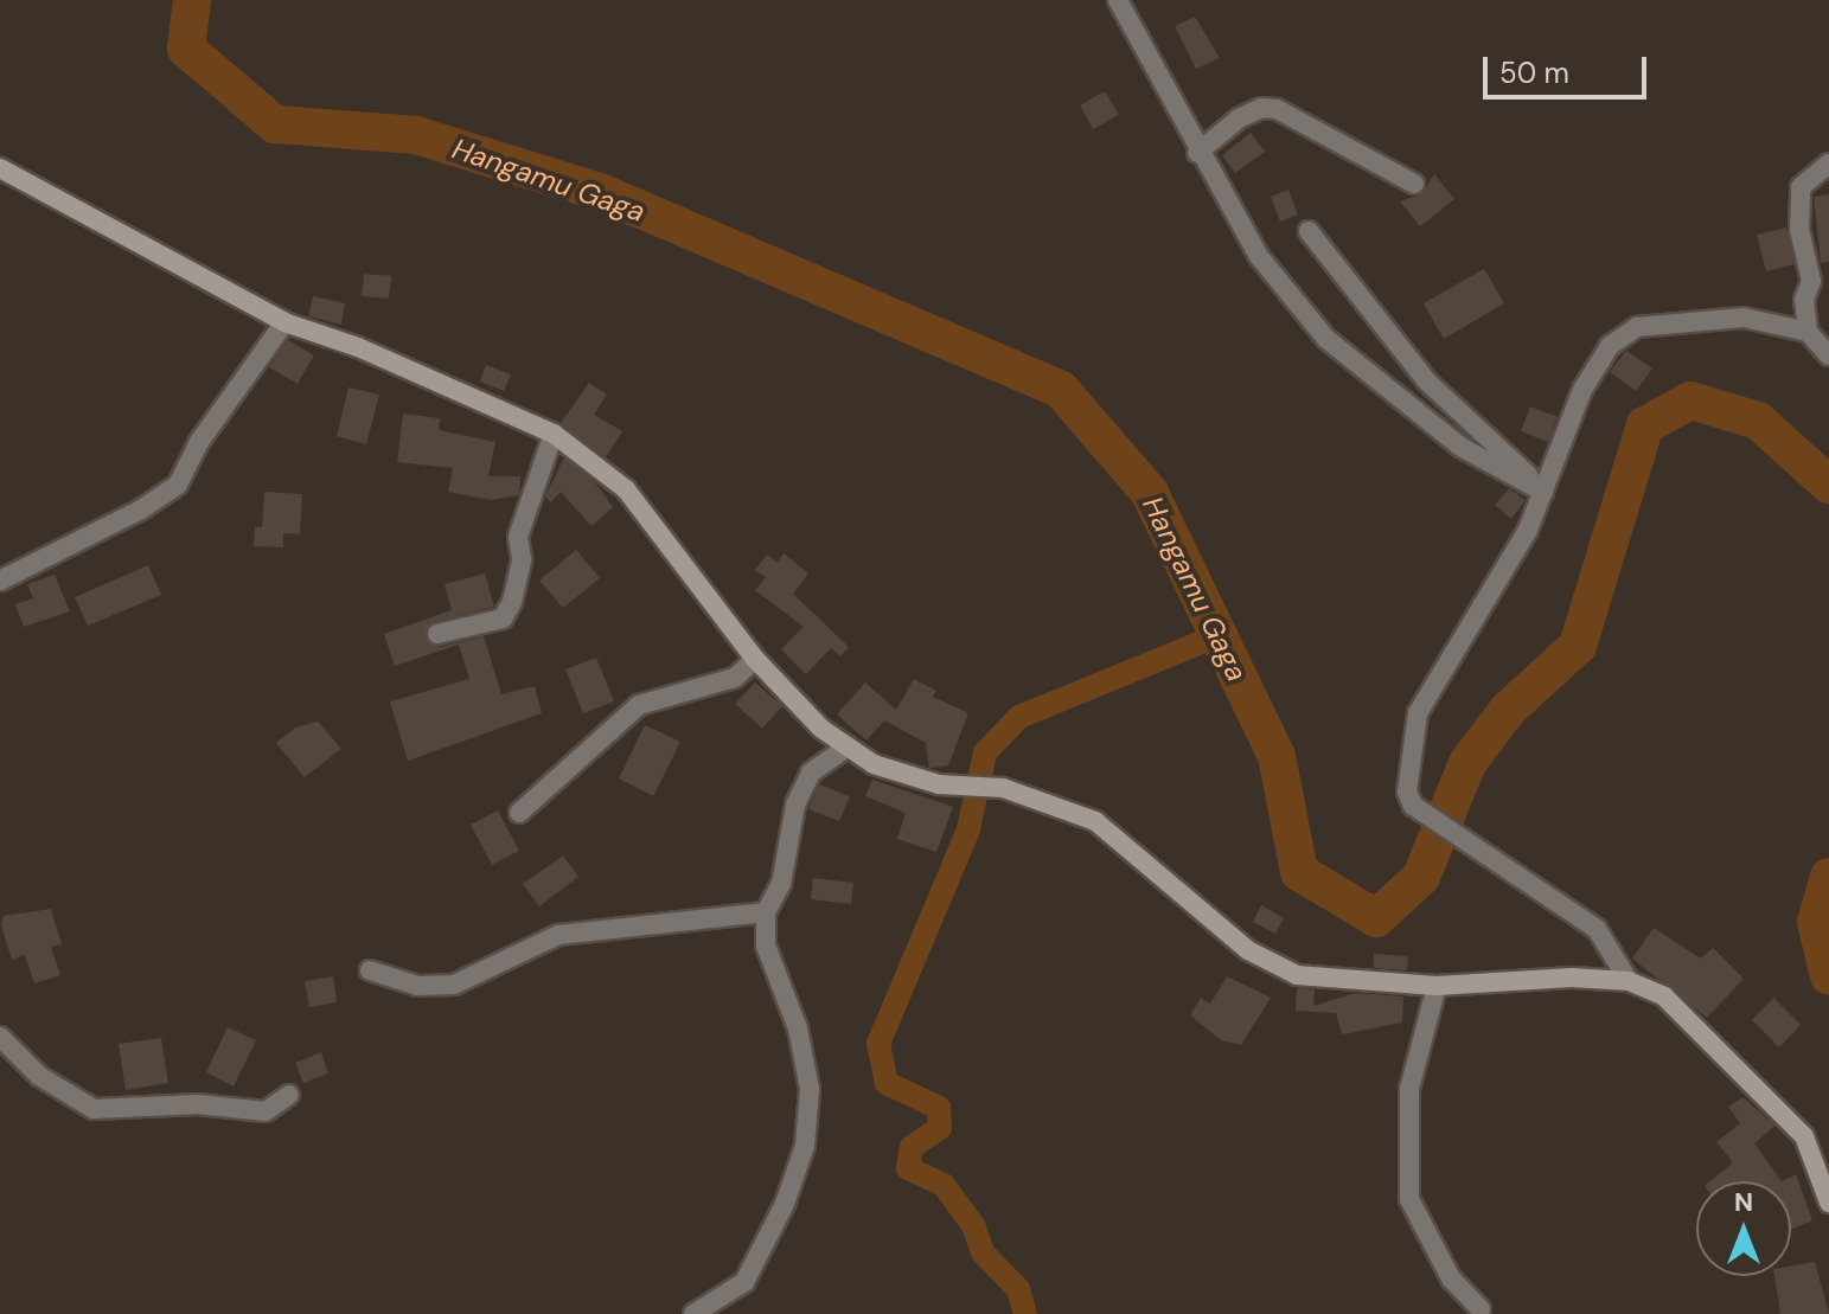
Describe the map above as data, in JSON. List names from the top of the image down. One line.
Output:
{"water":["Hangamu Gaga"],"scale_bar":"50 m","north":"top"}
